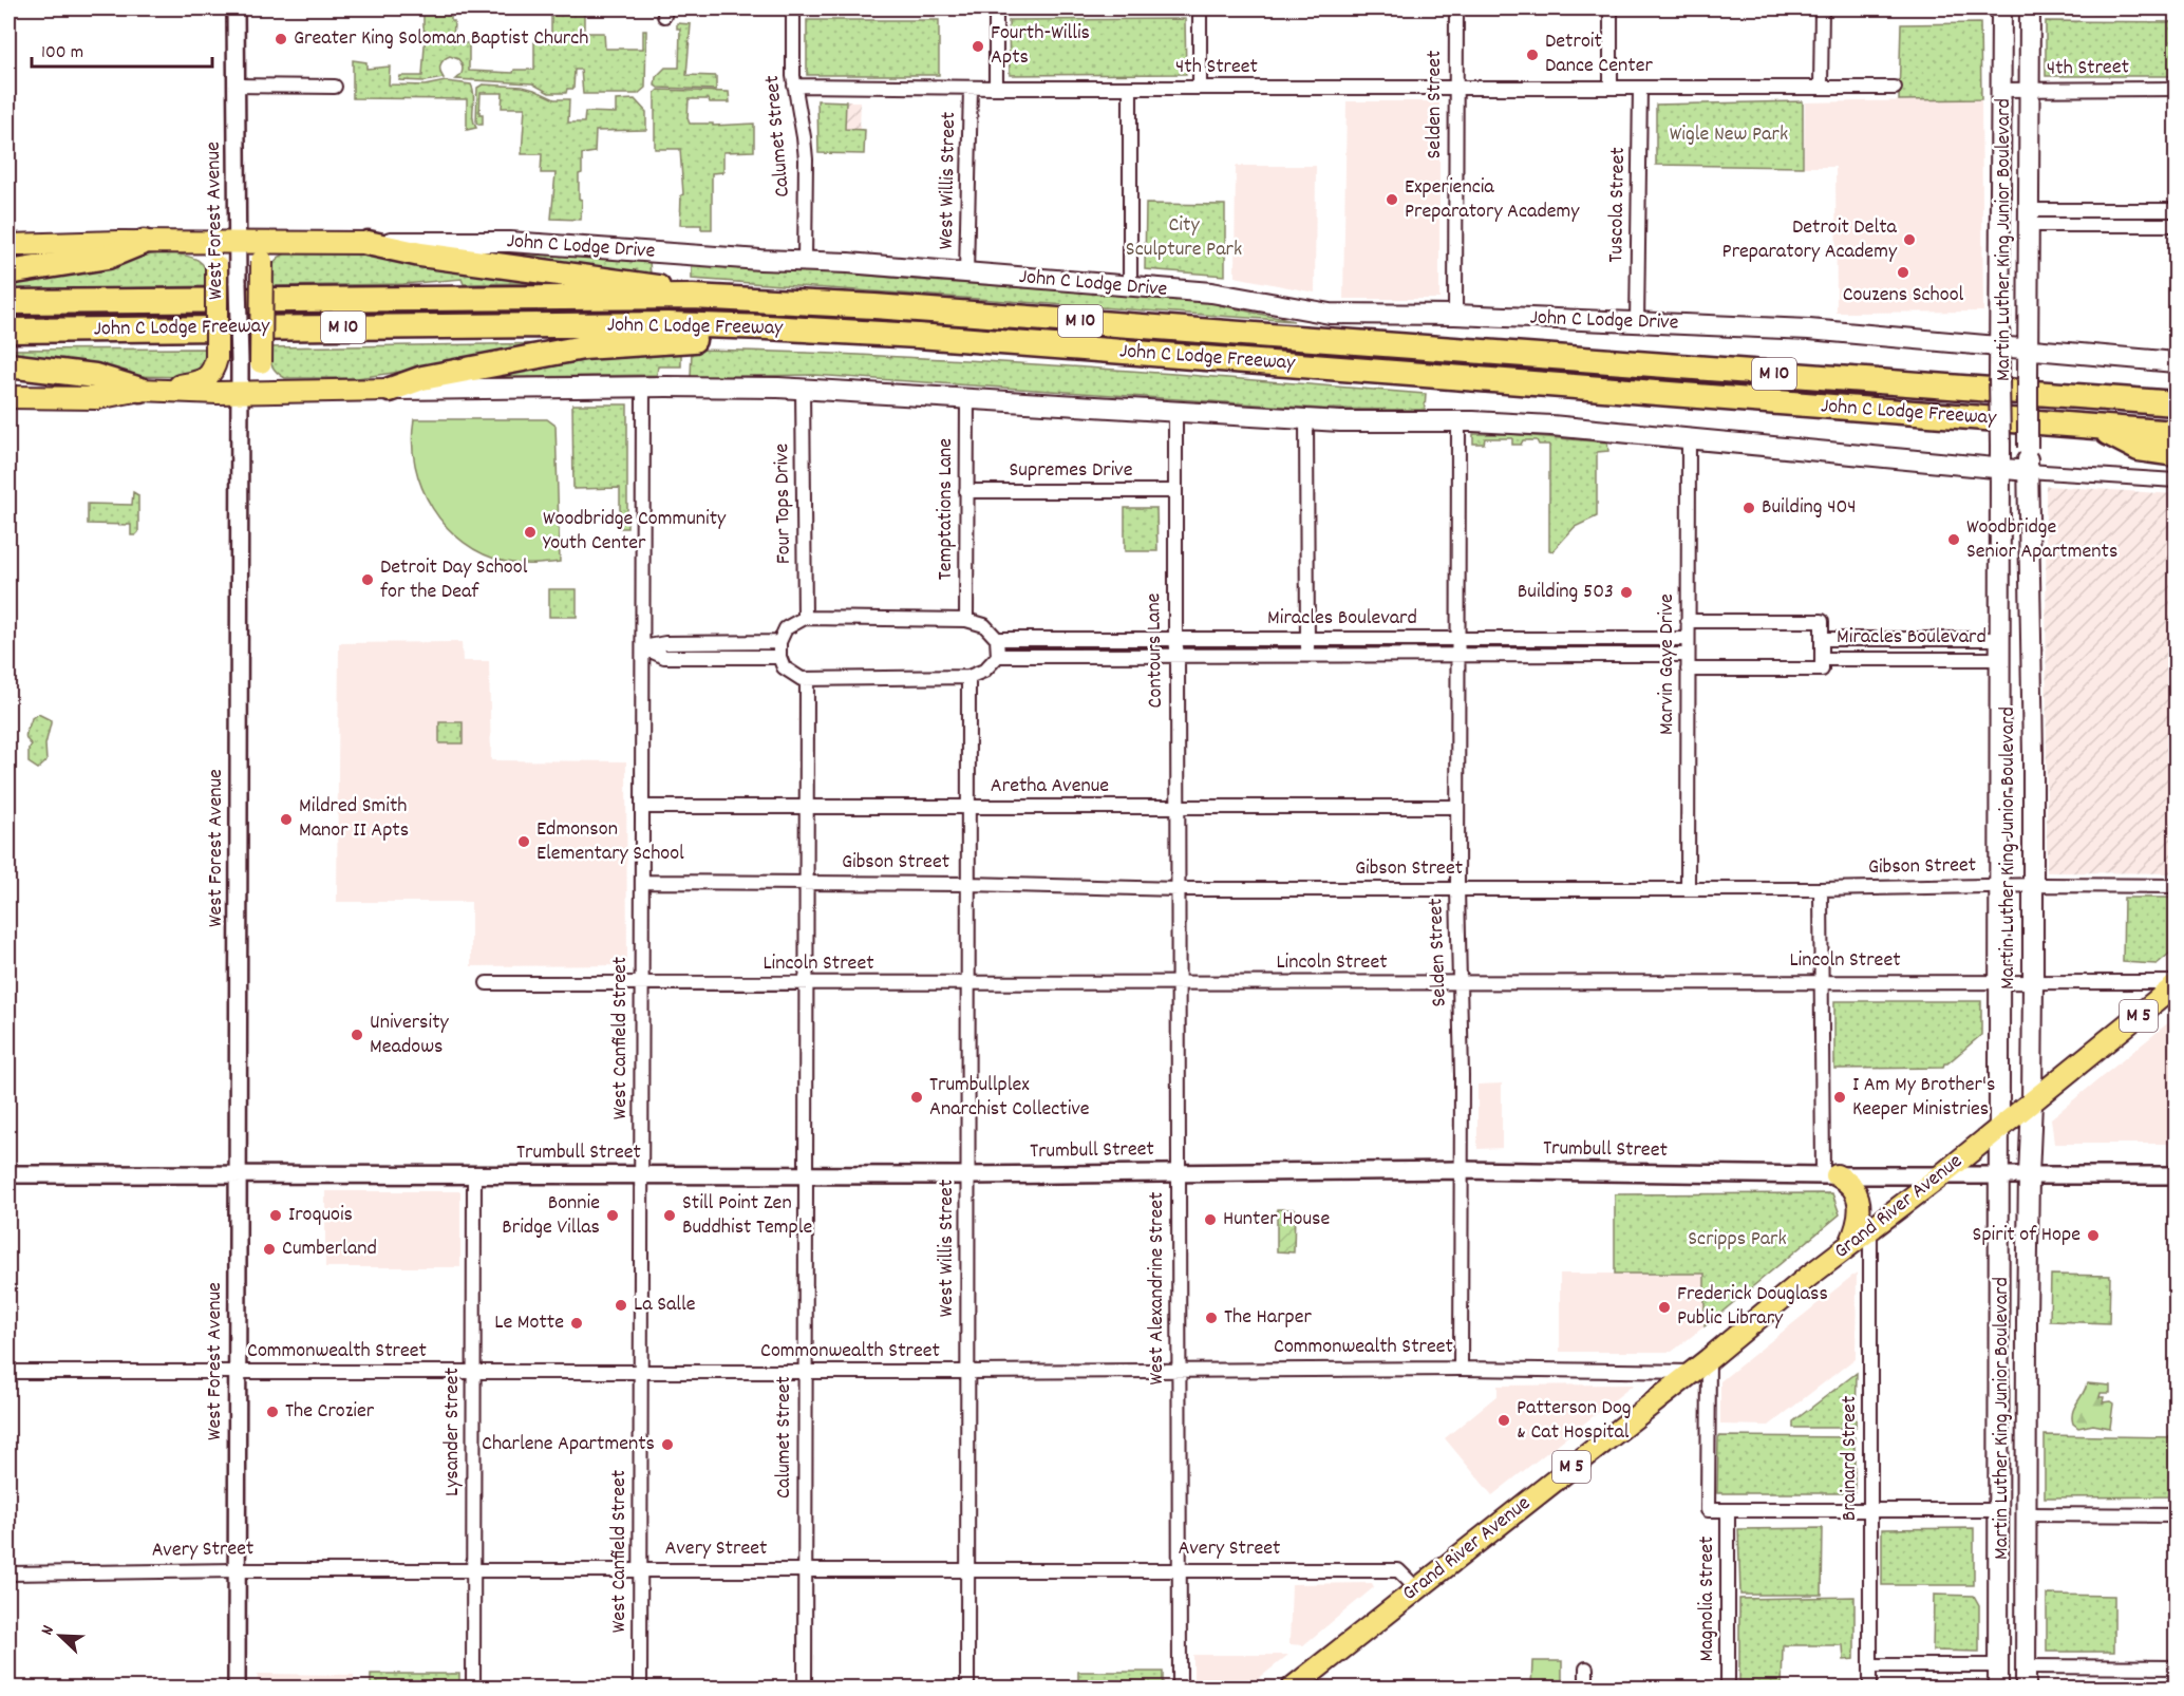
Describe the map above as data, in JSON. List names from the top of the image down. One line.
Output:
{"streets":{"highway":["M 10","John C Lodge Freeway"],"main road":["Martin Luther King Junior Boulevard","John C Lodge Drive","M 5","Grand River Avenue"],"street":["4th Street","Selden Street","Calumet Street","West Willis Street","Tuscola Street","West Forest Avenue","Supremes Drive","Four Tops Drive","Temptations Lane","Miracles Boulevard","Contours Lane","Marvin Gaye Drive","Aretha Avenue","Gibson Street","Lincoln Street","West Canfield Street","Trumbull Street","West Alexandrine Street","Commonwealth Street","Lysander Street","Brainard Street","Avery Street","Magnolia Street"]},"crossings":[["4th Street","Selden Street"],["4th Street","Calumet Street"],["4th Street","West Willis Street"],["4th Street","Tuscola Street"],["4th Street","Martin Luther King Junior Boulevard"],["Selden Street","John C Lodge Drive"],["Selden Street","Miracles Boulevard"],["Selden Street","Aretha Avenue"],["Selden Street","Gibson Street"],["Selden Street","Lincoln Street"],["Selden Street","Trumbull Street"],["Selden Street","Commonwealth Street"],["Calumet Street","John C Lodge Drive"],["Calumet Street","Gibson Street"],["Calumet Street","Lincoln Street"],["Calumet Street","Trumbull Street"],["Calumet Street","Commonwealth Street"],["Calumet Street","Avery Street"],["West Willis Street","John C Lodge Drive"],["West Willis Street","Gibson Street"],["West Willis Street","Lincoln Street"],["West Willis Street","Trumbull Street"],["West Willis Street","Commonwealth Street"],["West Willis Street","Avery Street"],["Tuscola Street","John C Lodge Drive"],["West Forest Avenue","John C Lodge Drive"],["West Forest Avenue","Trumbull Street"],["West Forest Avenue","Commonwealth Street"],["West Forest Avenue","Avery Street"],["Martin Luther King Junior Boulevard","John C Lodge Drive"],["Martin Luther King Junior Boulevard","Miracles Boulevard"],["Martin Luther King Junior Boulevard","Gibson Street"],["Martin Luther King Junior Boulevard","Lincoln Street"],["Martin Luther King Junior Boulevard","Trumbull Street"],["Martin Luther King Junior Boulevard","Grand River Avenue"],["Supremes Drive","Temptations Lane"],["Supremes Drive","Contours Lane"],["Miracles Boulevard","Contours Lane"],["Miracles Boulevard","Marvin Gaye Drive"],["Contours Lane","Aretha Avenue"],["Contours Lane","Gibson Street"],["Contours Lane","West Alexandrine Street"],["Marvin Gaye Drive","Gibson Street"],["Aretha Avenue","West Canfield Street"],["Gibson Street","West Canfield Street"],["Gibson Street","West Alexandrine Street"],["Lincoln Street","West Canfield Street"],["Lincoln Street","Grand River Avenue"],["Lincoln Street","West Alexandrine Street"],["West Canfield Street","Trumbull Street"],["West Canfield Street","Commonwealth Street"],["West Canfield Street","Avery Street"],["Trumbull Street","Grand River Avenue"],["Trumbull Street","West Alexandrine Street"],["Trumbull Street","Lysander Street"],["Grand River Avenue","Commonwealth Street"],["Grand River Avenue","Brainard Street"],["Grand River Avenue","Avery Street"],["Grand River Avenue","Magnolia Street"],["West Alexandrine Street","Commonwealth Street"],["West Alexandrine Street","Avery Street"],["Commonwealth Street","Lysander Street"],["Lysander Street","Avery Street"]],"parks":["Wigle New Park","City Sculpture Park","Scripps Park"],"places":["Greater King Soloman Baptist Church","Fourth-Willis Apts","Detroit Dance Center","Experiencia Preparatory Academy","Detroit Delta Preparatory Academy","Couzens School","Building 404","Woodbridge Community Youth Center","Woodbridge Senior Apartments","Detroit Day School for the Deaf","Building 503","Mildred Smith Manor II Apts","Edmonson Elementary School","University Meadows","Trumbullplex Anarchist Collective","I Am My Brother's Keeper Ministries","Iroquois","Bonnie Bridge Villas","Still Point Zen Buddhist Temple","Hunter House","Spirit of Hope","Cumberland","La Salle","Frederick Douglass Public Library","The Harper","Le Motte","The Crozier","Patterson Dog & Cat Hospital","Charlene Apartments"],"scale_bar":"100 m","north":"top left"}
